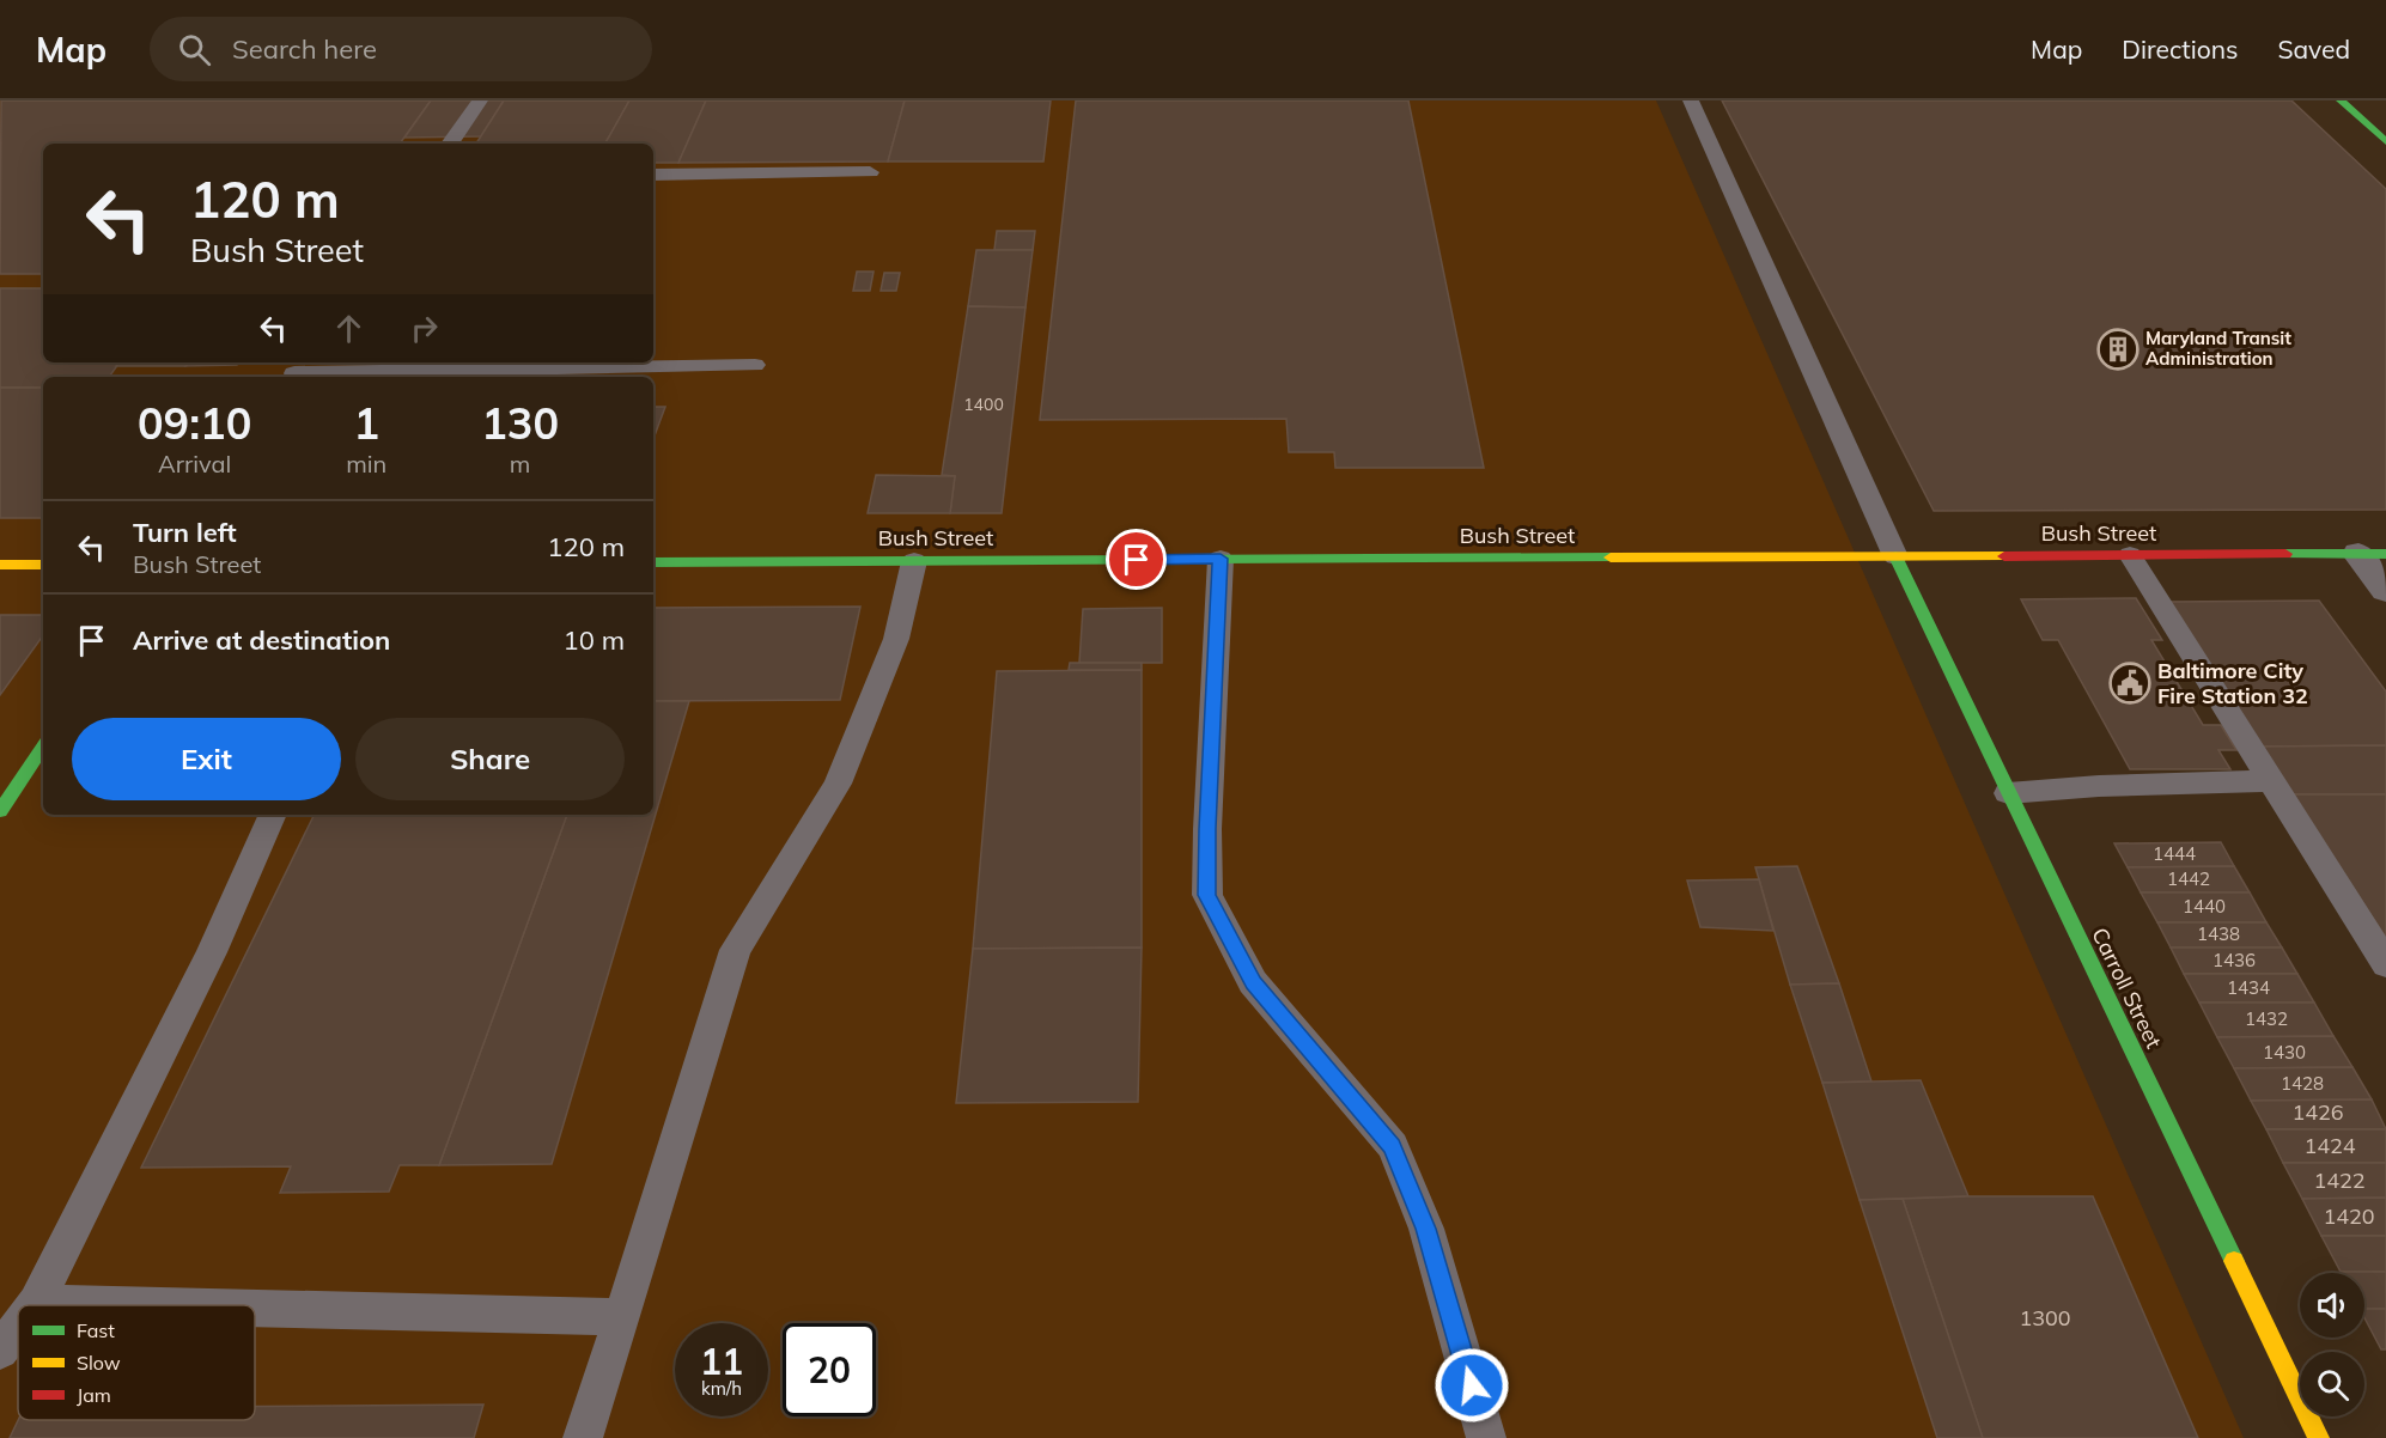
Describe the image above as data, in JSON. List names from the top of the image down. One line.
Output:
{"streets":{"street":["Bush Street","Carroll Street"]},"crossings":[["Bush Street","Carroll Street"]],"places":{"building":["Maryland Transit Administration"],"public building":["Baltimore City Fire Station 32"]},"house_numbers":["1400","1444","1442","1440","1438","1436","1434","1432","1430","1428","1426","1424","1422","1420","1300"],"legend":["Fast","Slow","Jam"],"page":{"header":"Map","search":"Search here","nav":["Map","Directions","Saved"],"turn":["120 m","Bush Street"],"eta":["09:10","Arrival","1","min","130","m"],"list":[{"name":"Turn left","note":"Bush Street","value":"120 m"},{"name":"Arrive at destination","value":"10 m"}],"buttons":["Exit","Share"],"speed":"11 km/h","limit":"20"}}
